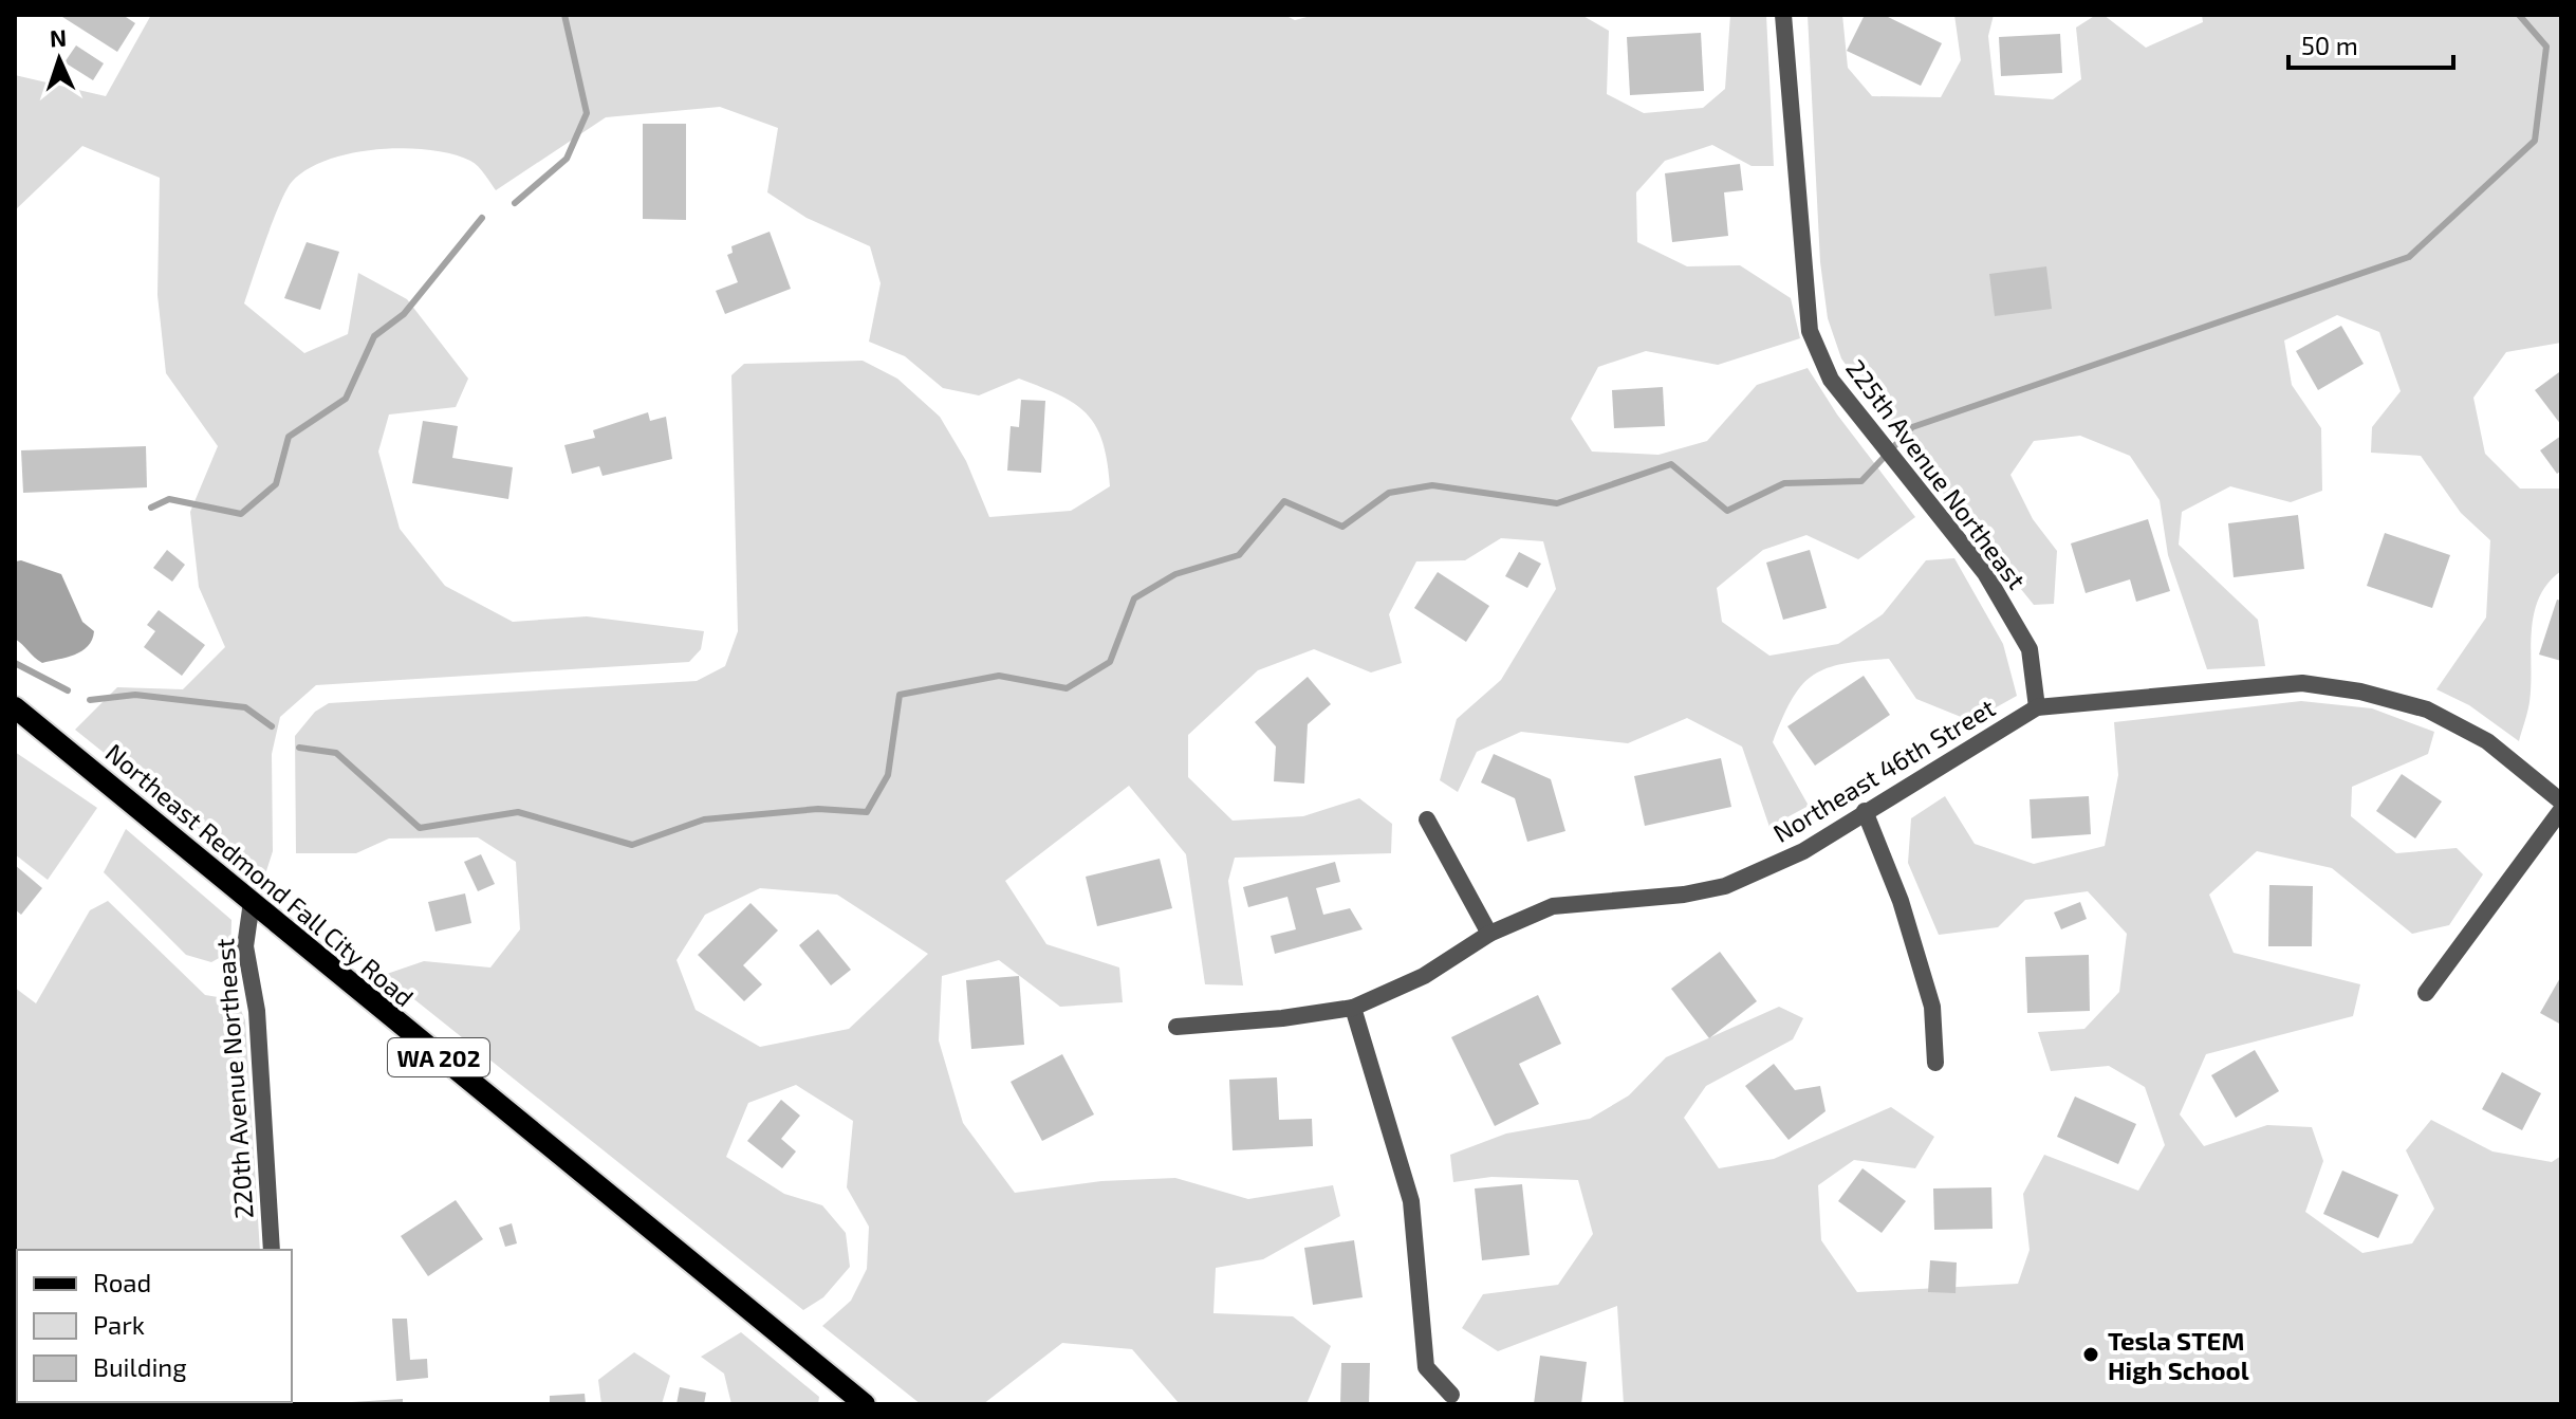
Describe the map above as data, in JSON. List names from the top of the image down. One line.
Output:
{"streets":{"main road":["Northeast Redmond Fall City Road","WA 202"],"street":["225th Avenue Northeast","Northeast 46th Street","220th Avenue Northeast"]},"crossings":[["225th Avenue Northeast","Northeast 46th Street"],["Northeast Redmond Fall City Road","220th Avenue Northeast"]],"places":["Tesla STEM High School"],"legend":["Road","Park","Building"],"scale_bar":"50 m","north":"top"}
